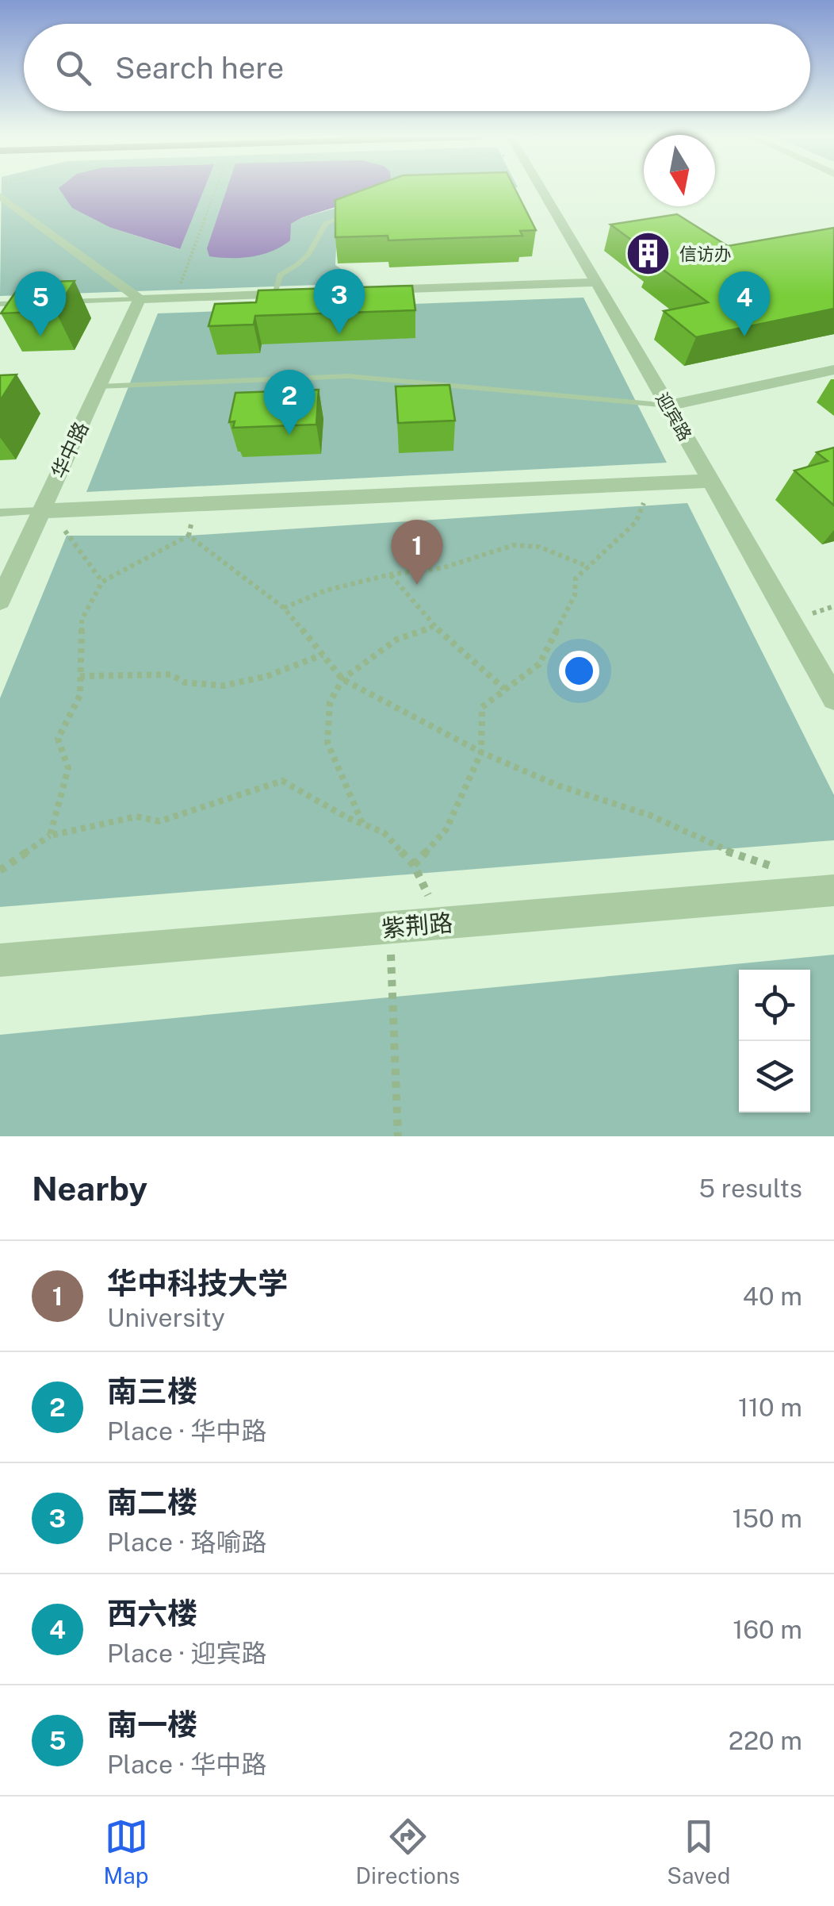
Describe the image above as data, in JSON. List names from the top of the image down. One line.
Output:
{"streets":{"street":["迎宾路","华中路","紫荆路"]},"places":{"building":["信访办"]},"north":"bottom","page":{"search":"Search here","pins":["3","4","5","2","1"],"heading":["Nearby","5 results"],"list":[{"mark":"1","name":"华中科技大学","note":"University","value":"40 m"},{"mark":"2","name":"南三楼","note":"Place · 华中路","value":"110 m"},{"mark":"3","name":"南二楼","note":"Place · 珞喻路","value":"150 m"},{"mark":"4","name":"西六楼","note":"Place · 迎宾路","value":"160 m"},{"mark":"5","name":"南一楼","note":"Place · 华中路","value":"220 m"}],"nav":["Map","Directions","Saved"]}}
